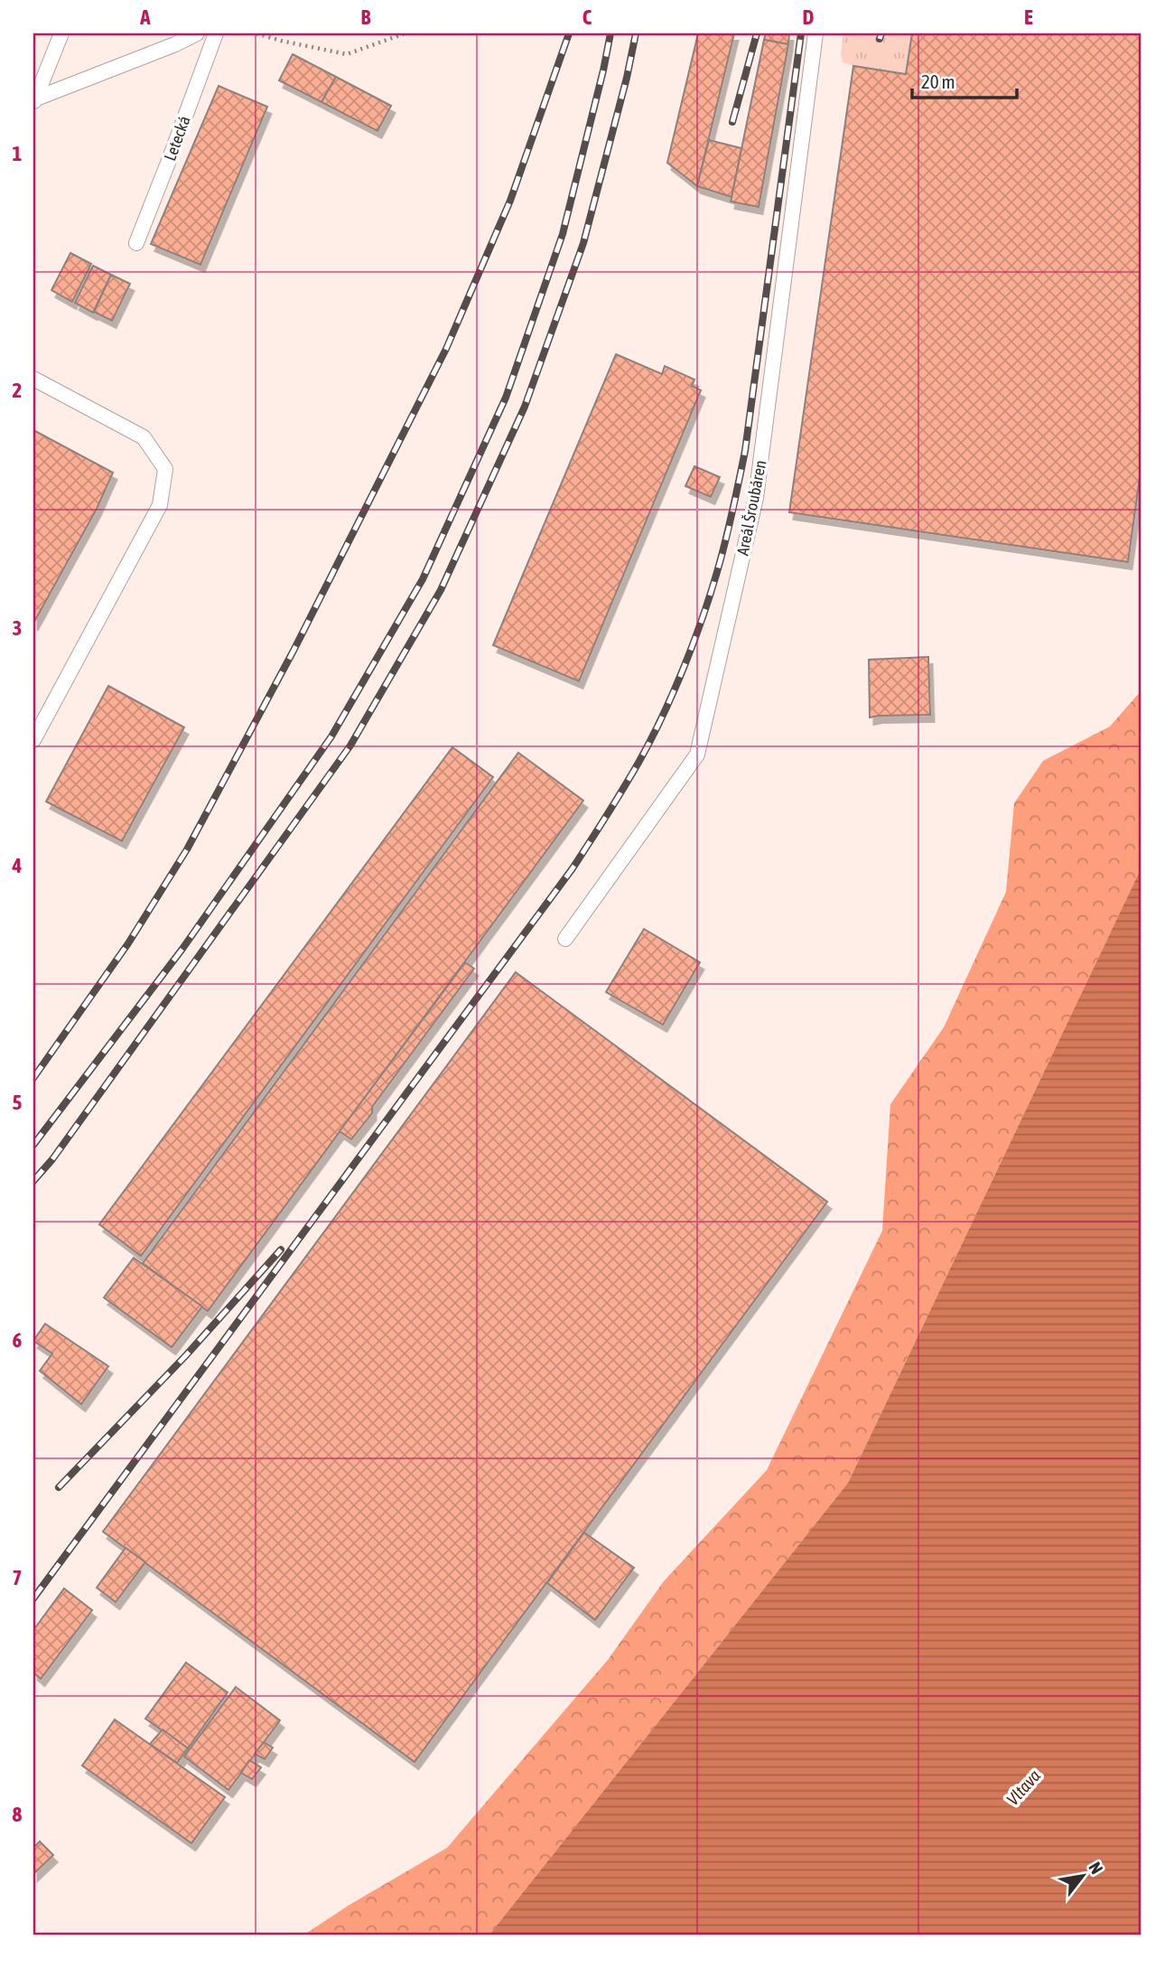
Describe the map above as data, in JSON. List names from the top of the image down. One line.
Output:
{"streets":{"lane":["Letecká","Areál Šroubáren"]},"water":["Vltava"],"scale_bar":"20 m","north":"top right","grid":{"columns":["A","B","C","D","E"],"rows":["1","2","3","4","5","6","7","8"]}}
